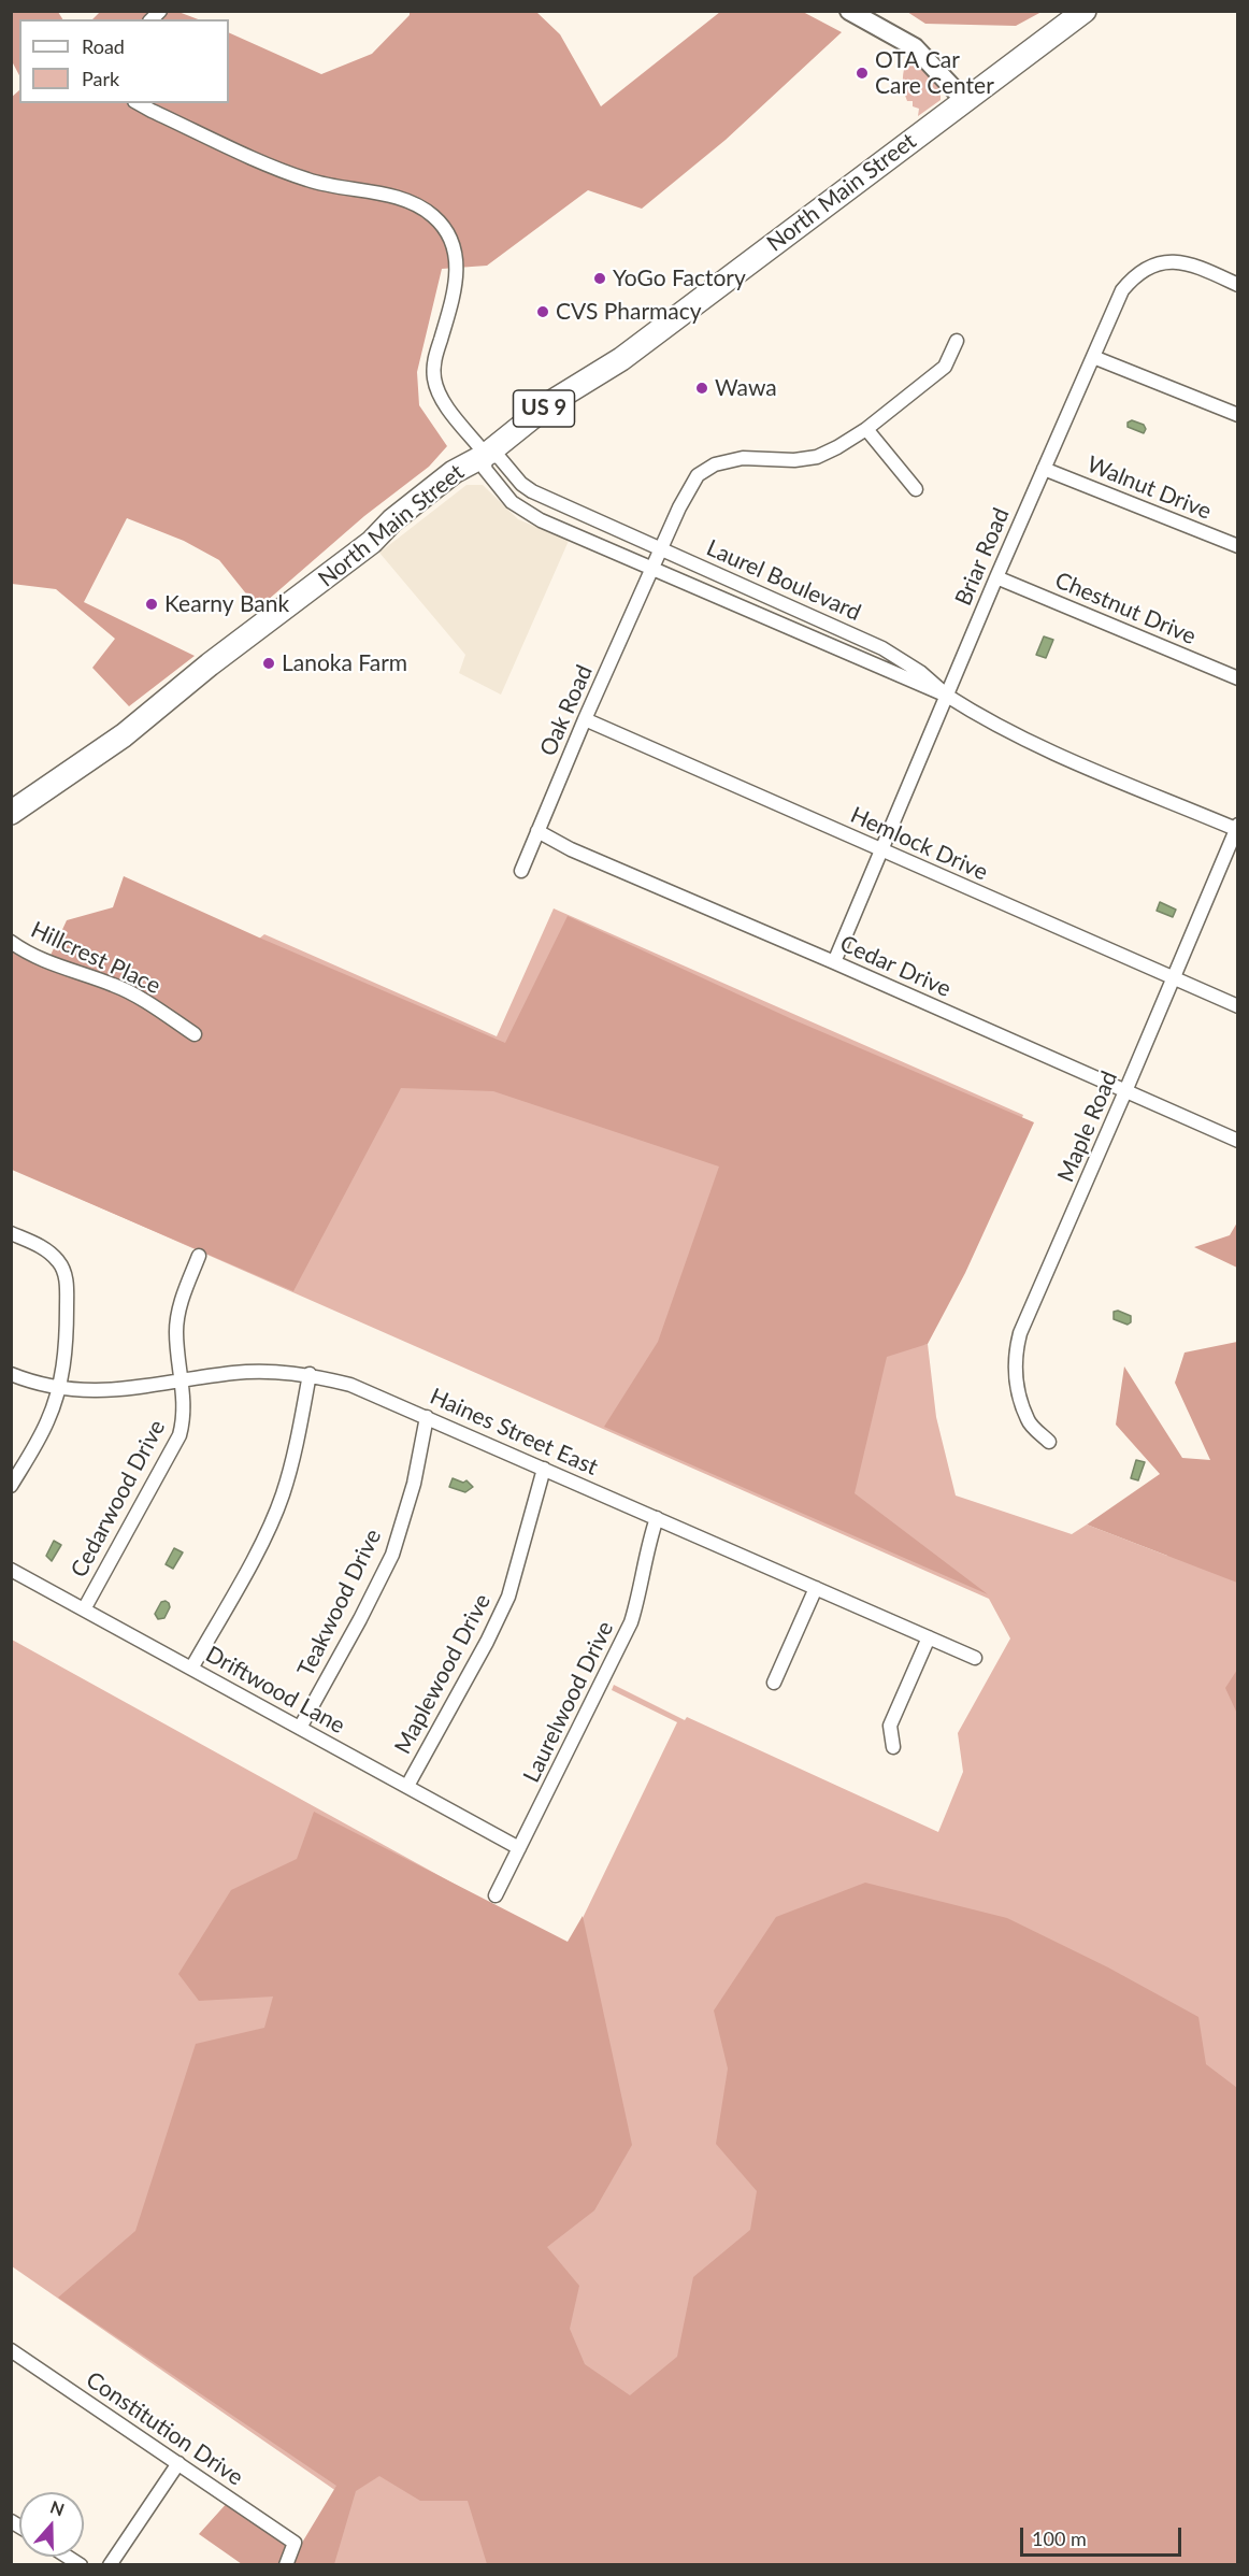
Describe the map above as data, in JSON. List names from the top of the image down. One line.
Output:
{"streets":{"highway":["North Main Street","US 9"],"street":["Walnut Drive","Briar Road","Laurel Boulevard","Chestnut Drive","Oak Road","Hemlock Drive","Hillcrest Place","Cedar Drive","Maple Road","Haines Street East","Cedarwood Drive","Teakwood Drive","Maplewood Drive","Driftwood Lane","Laurelwood Drive","Constitution Drive"]},"crossings":[["North Main Street","Laurel Boulevard"],["Walnut Drive","Briar Road"],["Briar Road","Laurel Boulevard"],["Briar Road","Chestnut Drive"],["Briar Road","Hemlock Drive"],["Briar Road","Cedar Drive"],["Laurel Boulevard","Oak Road"],["Laurel Boulevard","Maple Road"],["Oak Road","Hemlock Drive"],["Oak Road","Cedar Drive"],["Hemlock Drive","Maple Road"],["Cedar Drive","Maple Road"],["Haines Street East","Cedarwood Drive"],["Haines Street East","Teakwood Drive"],["Haines Street East","Maplewood Drive"],["Haines Street East","Laurelwood Drive"],["Cedarwood Drive","Driftwood Lane"],["Teakwood Drive","Driftwood Lane"],["Maplewood Drive","Driftwood Lane"],["Driftwood Lane","Laurelwood Drive"]],"places":["OTA Car Care Center","YoGo Factory","CVS Pharmacy","Wawa","Kearny Bank","Lanoka Farm"],"legend":["Road","Park"],"scale_bar":"100 m","north":"top"}
